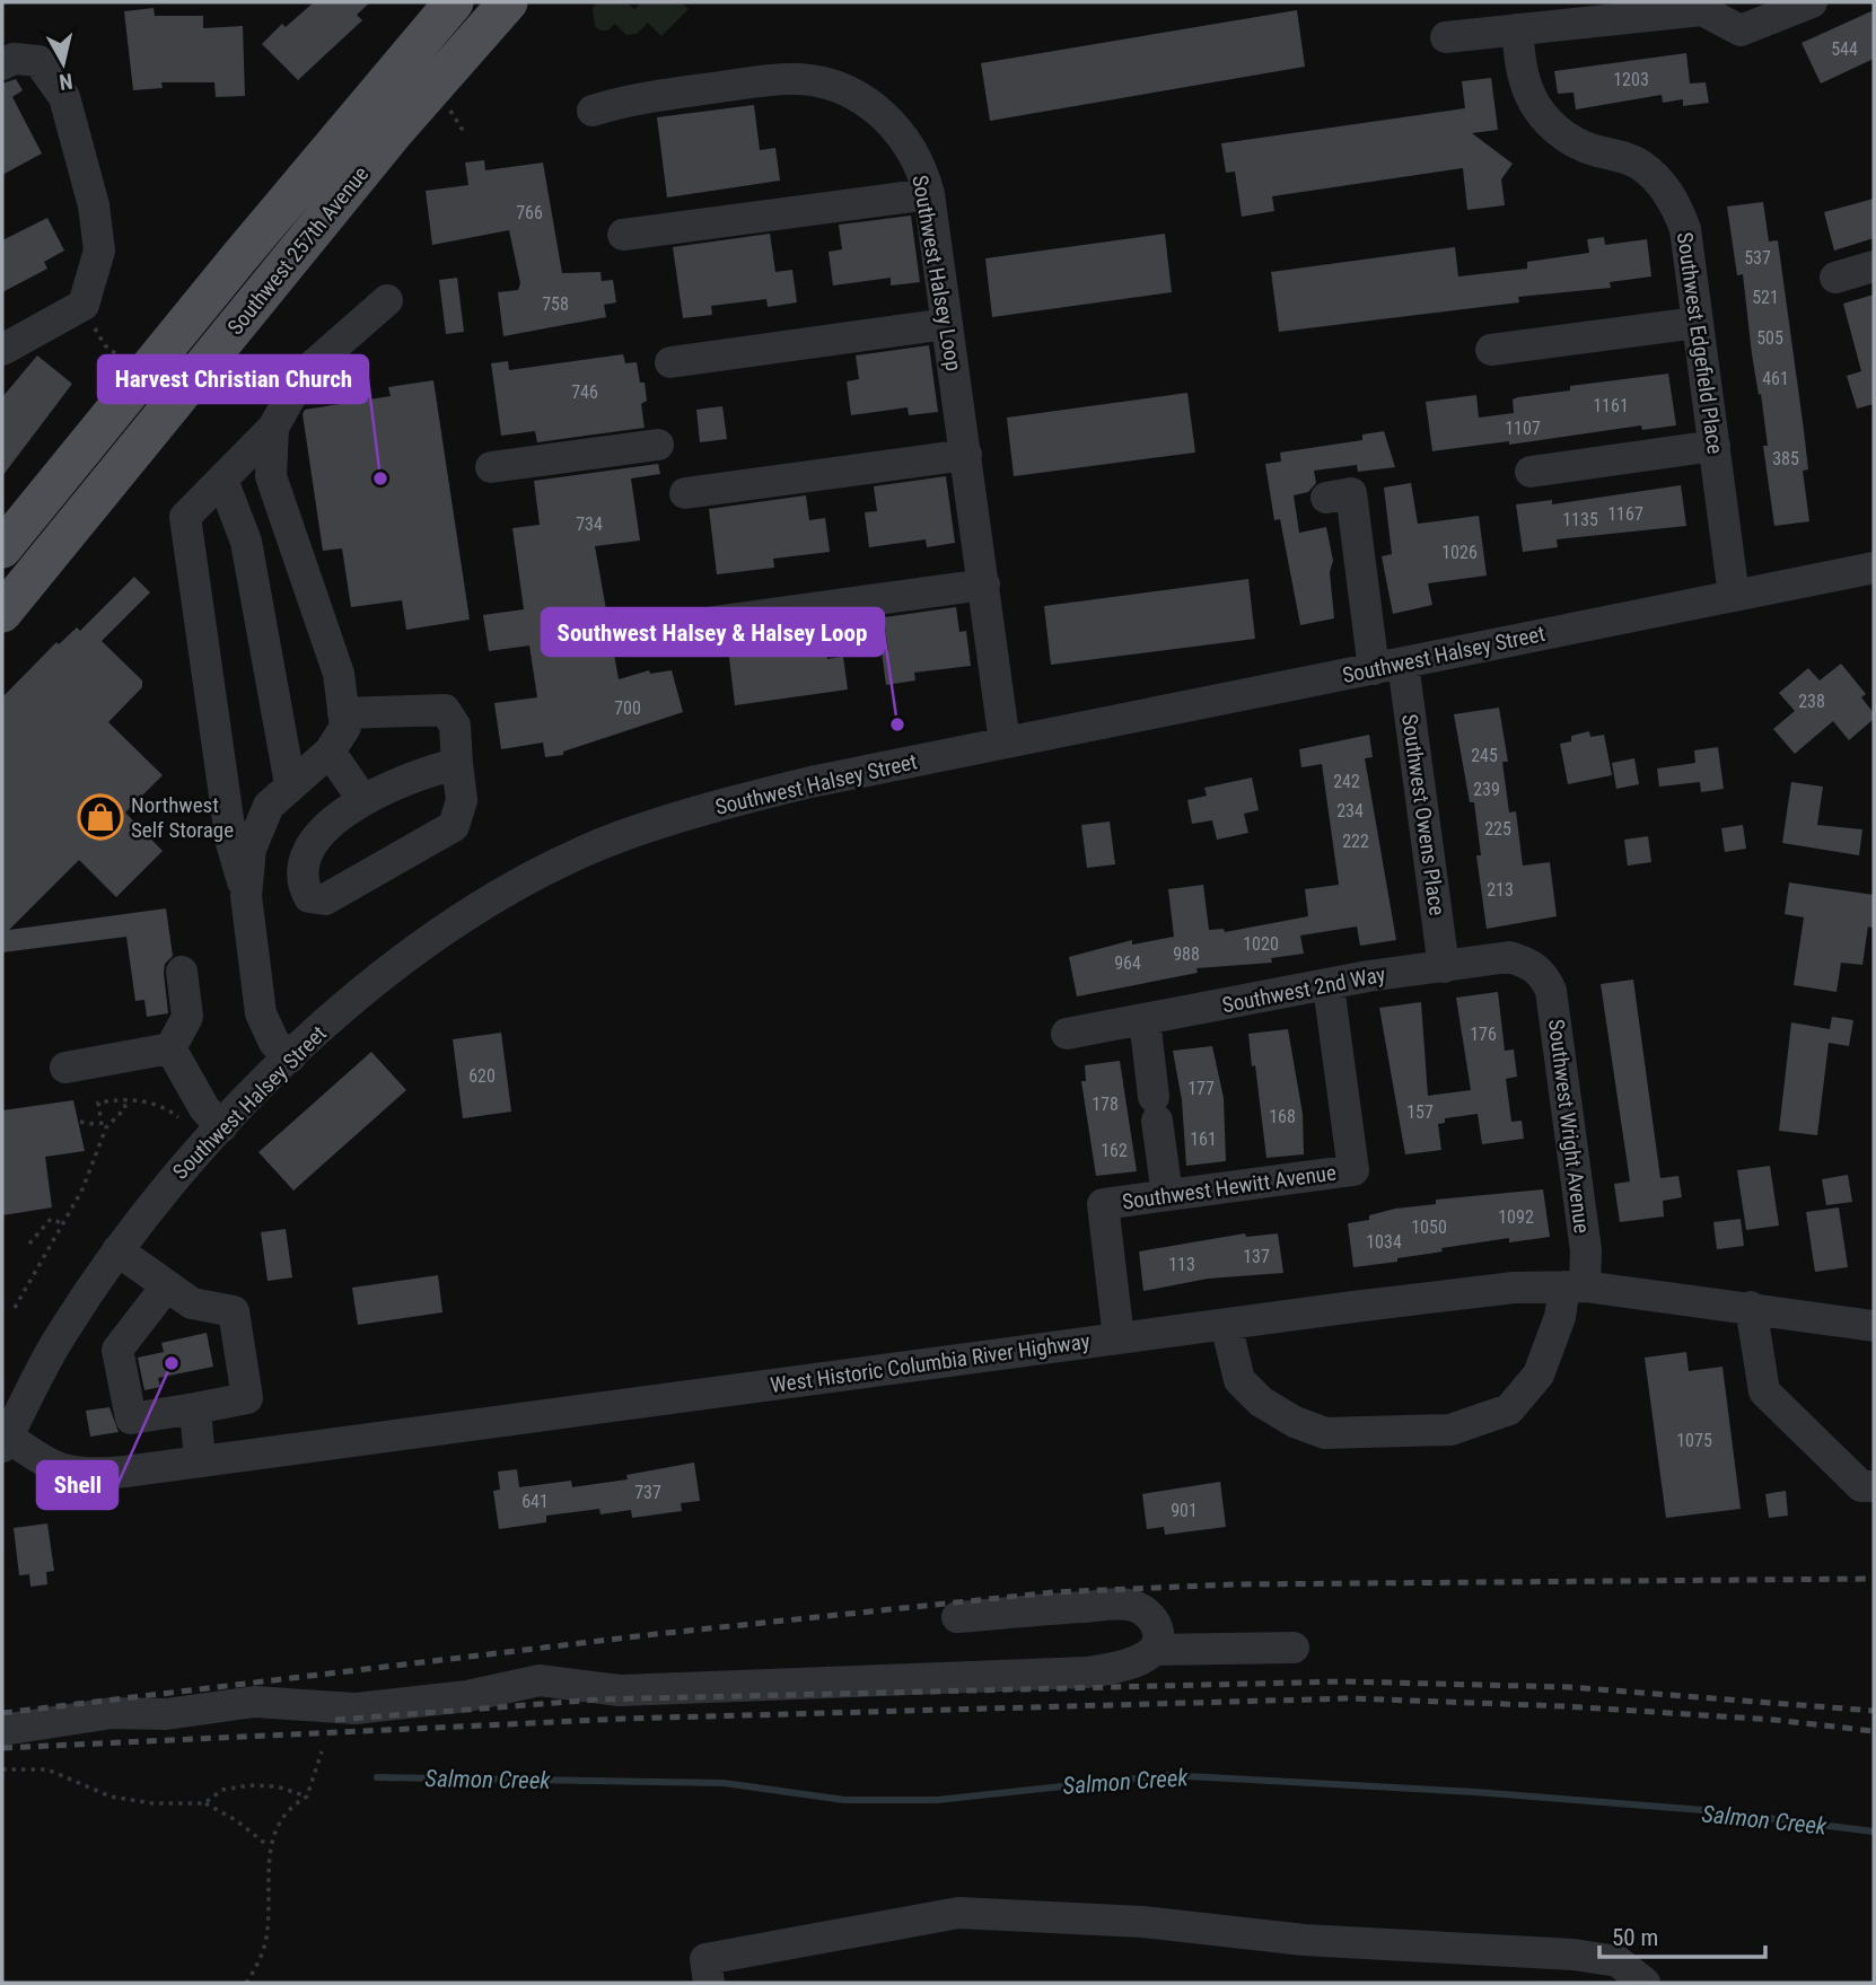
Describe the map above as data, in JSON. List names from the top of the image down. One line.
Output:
{"streets":{"main road":["Southwest 257th Avenue"],"street":["Southwest Halsey Loop","Southwest Edgefield Place","Southwest Halsey Street","Southwest Owens Place","Southwest 2nd Way","Southwest Wright Avenue","Southwest Hewitt Avenue","West Historic Columbia River Highway"]},"crossings":[["Southwest Halsey Loop","Southwest Halsey Street"],["Southwest Edgefield Place","Southwest Halsey Street"],["Southwest Halsey Street","Southwest Owens Place"],["Southwest Halsey Street","West Historic Columbia River Highway"],["Southwest Owens Place","Southwest 2nd Way"],["Southwest 2nd Way","Southwest Wright Avenue"],["Southwest 2nd Way","Southwest Hewitt Avenue"],["Southwest Wright Avenue","West Historic Columbia River Highway"],["Southwest Hewitt Avenue","West Historic Columbia River Highway"]],"water":["Salmon Creek"],"places":{"other":["Harvest Christian Church","Southwest Halsey & Halsey Loop","Shell"],"shop":["Northwest Self Storage"]},"house_numbers":["544","1203","766","537","521","758","505","461","746","1161","1107","385","1167","1135","734","1026","238","700","245","242","239","234","225","222","213","1020","988","964","176","620","177","178","157","168","161","162","1092","1050","1034","137","113","1075","737","641","901"],"scale_bar":"50 m","north":"bottom"}
